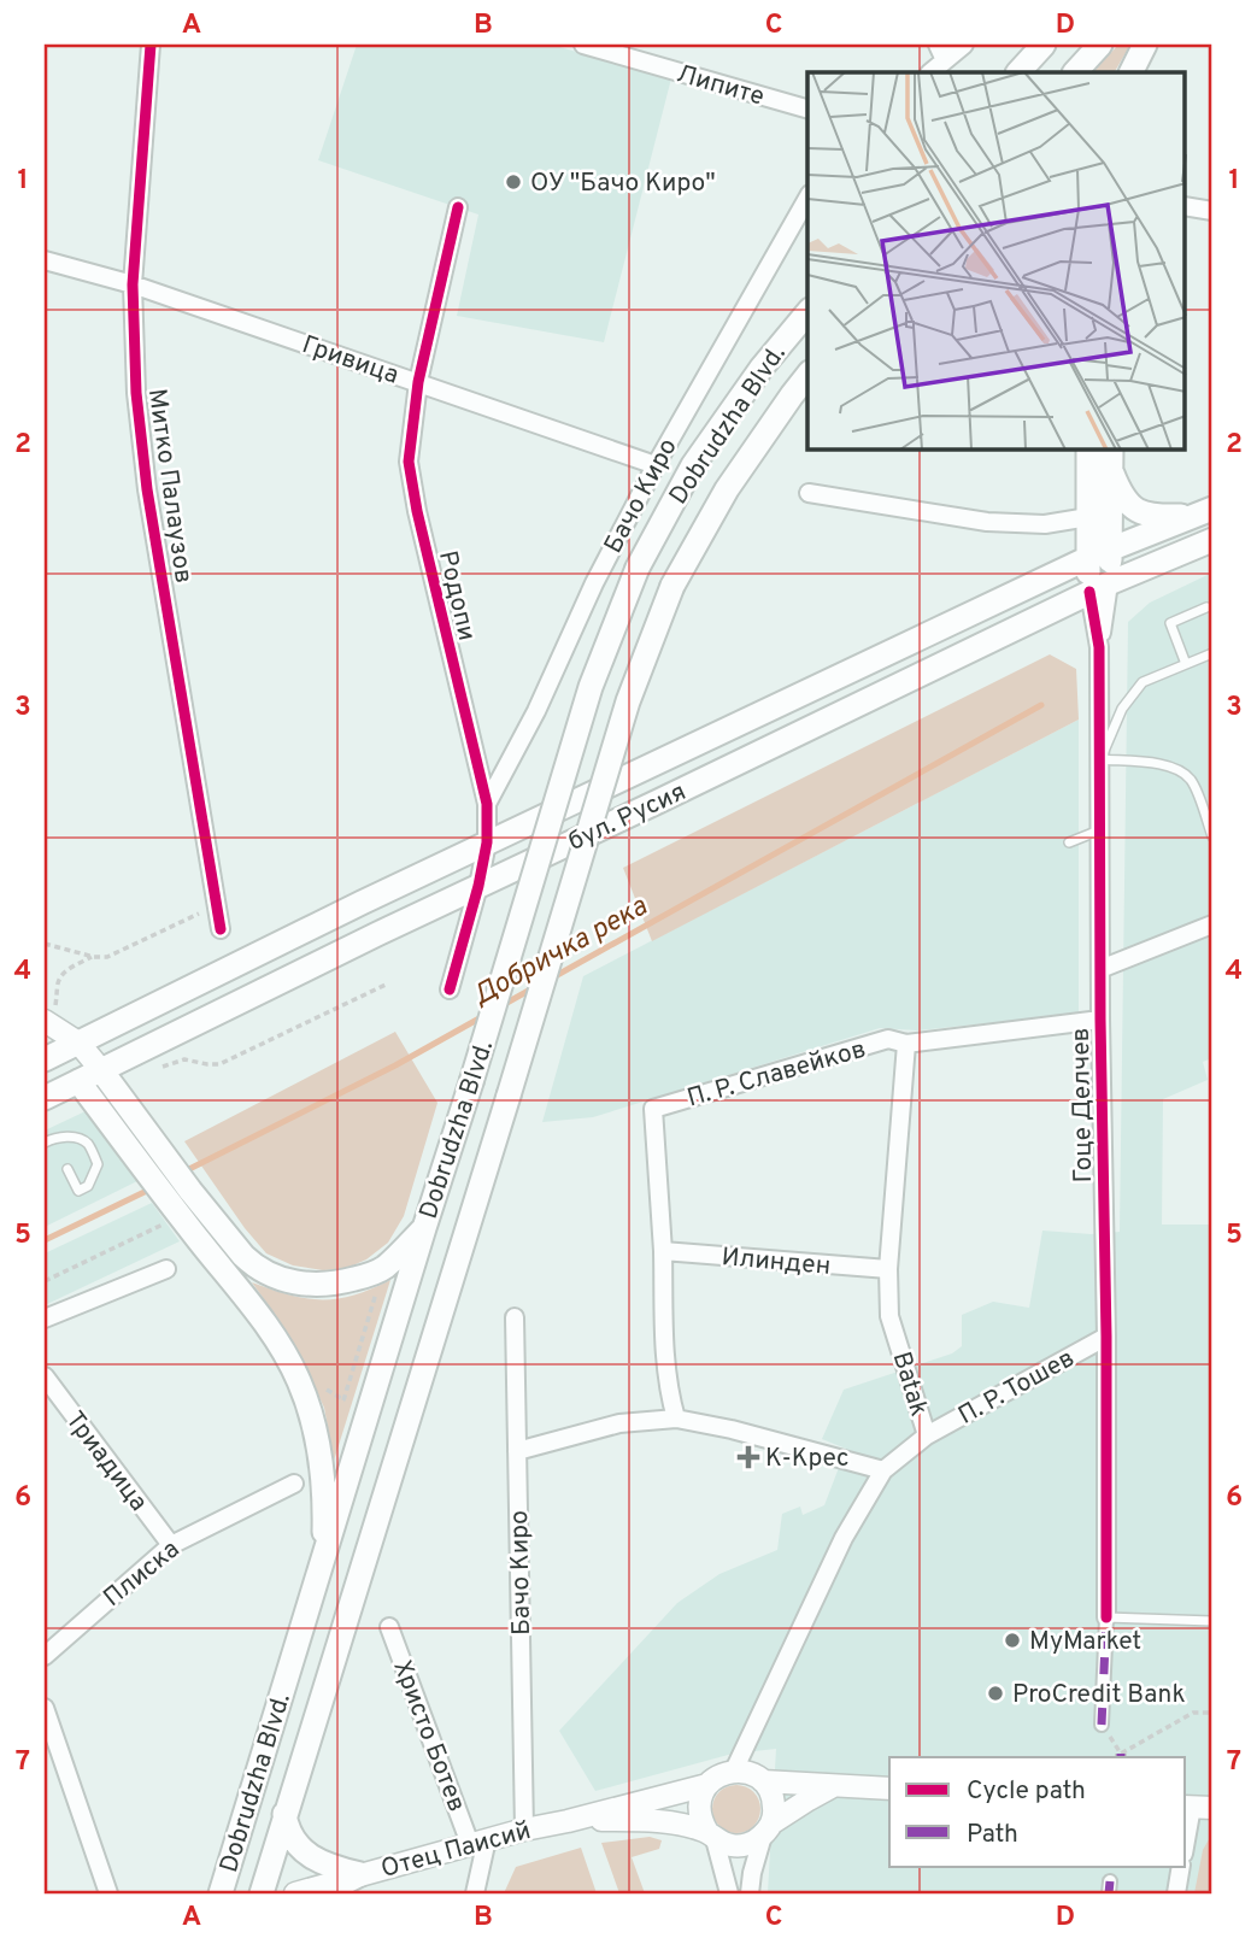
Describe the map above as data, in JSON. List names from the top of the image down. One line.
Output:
{"streets":{"main road":["Dobrudzha Blvd.","бул. Русия"],"street":["Липите","Гривица","Митко Палаузов","Бачо Киро","Родопи","П. Р. Славейков","Гоце Делчев","Илинден","Batak","П. Р. Тошев","Триадица","Плиска","Христо Ботев","Отец Паисий"]},"crossings":[["Гривица","Митко Палаузов"],["Гривица","Бачо Киро"],["Гривица","Родопи"],["Бачо Киро","Родопи"],["Бачо Киро","Отец Паисий"],["Родопи","бул. Русия"],["бул. Русия","Гоце Делчев"],["П. Р. Славейков","Гоце Делчев"],["П. Р. Славейков","Илинден"],["П. Р. Славейков","Batak"],["Гоце Делчев","П. Р. Тошев"],["Илинден","Batak"],["Batak","П. Р. Тошев"],["Batak","Отец Паисий"],["Триадица","Плиска"],["Христо Ботев","Отец Паисий"]],"water":["Добричка река"],"places":{"other":["ОУ \"Бачо Киро\"","MyMarket","ProCredit Bank"],"health":["К-Крес"]},"legend":["Cycle path","Path"],"grid":{"columns":["A","B","C","D"],"rows":["1","2","3","4","5","6","7"]}}
